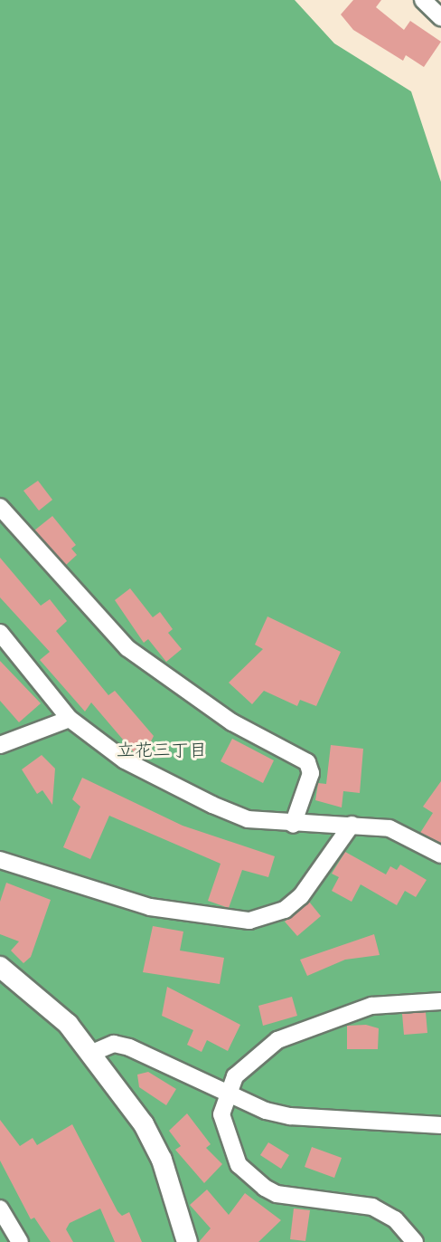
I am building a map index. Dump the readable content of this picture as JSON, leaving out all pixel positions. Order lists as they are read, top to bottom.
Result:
{
  "districts": ["立花三丁目"]
}
